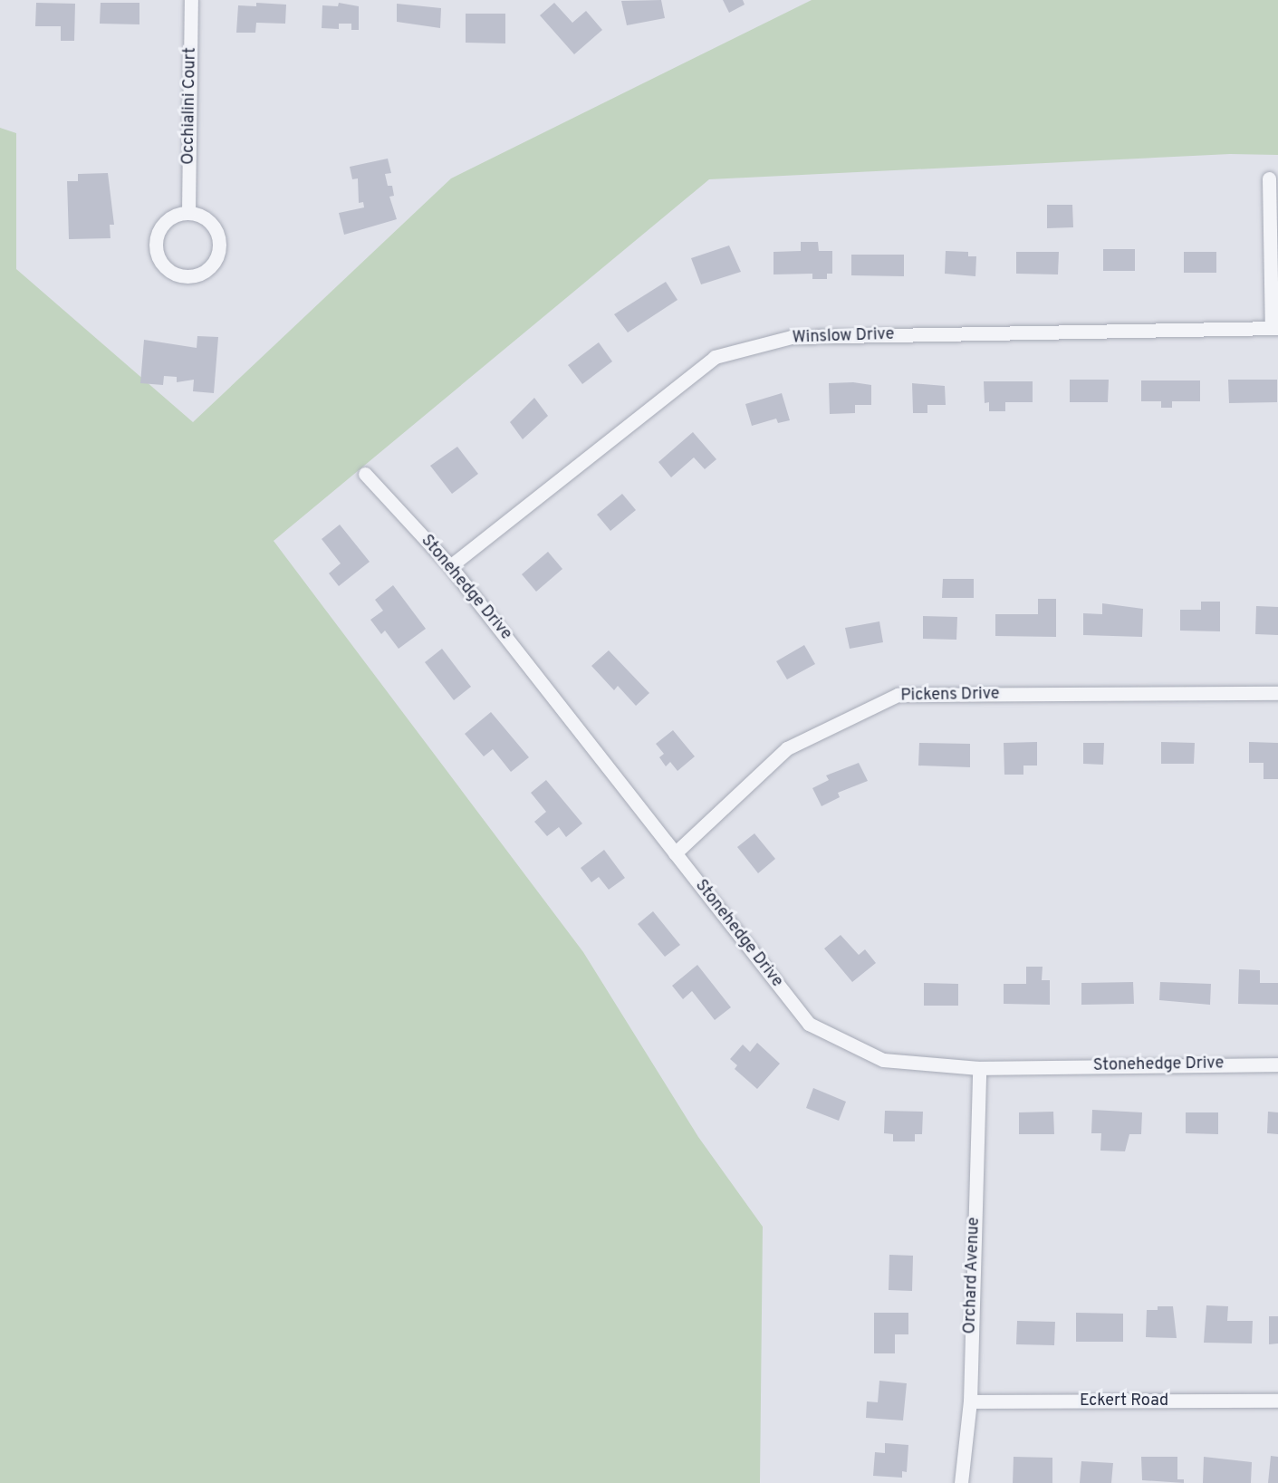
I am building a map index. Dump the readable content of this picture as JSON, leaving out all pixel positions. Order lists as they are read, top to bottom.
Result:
{
  "streets": {
    "street": [
      "Occhialini Court",
      "Winslow Drive",
      "Stonehedge Drive",
      "Pickens Drive",
      "Orchard Avenue",
      "Eckert Road"
    ]
  },
  "crossings": [
    ["Winslow Drive", "Stonehedge Drive"],
    ["Stonehedge Drive", "Pickens Drive"],
    ["Stonehedge Drive", "Orchard Avenue"],
    ["Orchard Avenue", "Eckert Road"]
  ]
}
